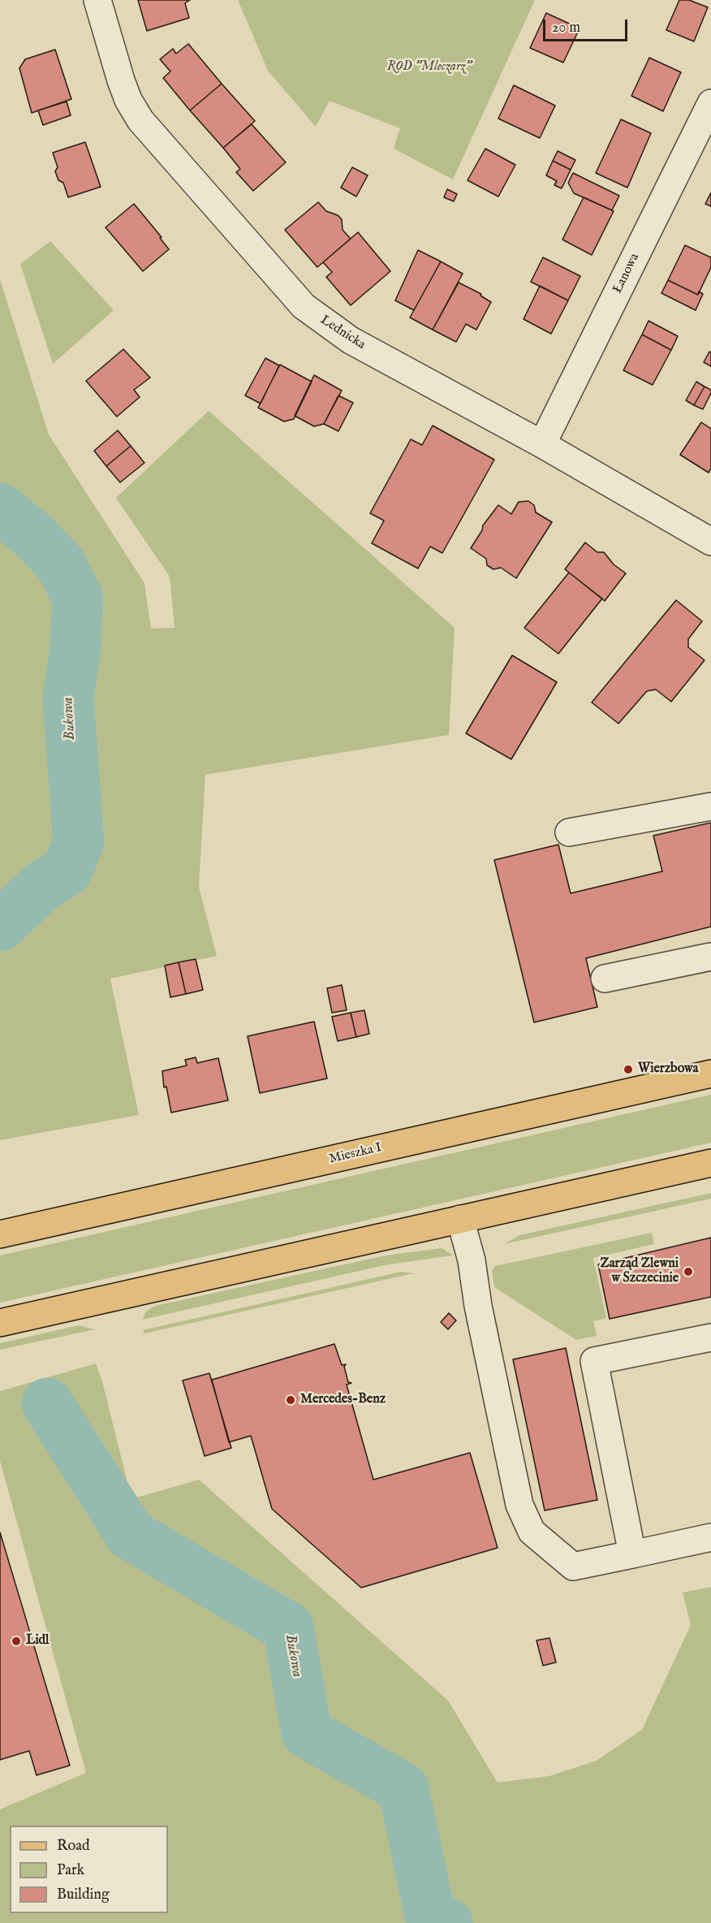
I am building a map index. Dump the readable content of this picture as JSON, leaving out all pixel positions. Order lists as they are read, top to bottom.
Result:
{
  "streets": {
    "main road": ["Mieszka I"],
    "street": ["Łanowa", "Lednicka"]
  },
  "crossings": [
    ["Łanowa", "Lednicka"]
  ],
  "water": ["Bukowa"],
  "parks": ["ROD \"Mleczarz\""],
  "places": [
    "Wierzbowa",
    "Zarząd Zlewni w Szczecinie",
    "Mercedes-Benz",
    "Lidl"
  ],
  "legend": ["Road", "Park", "Building"],
  "scale_bar": "20 m"
}
